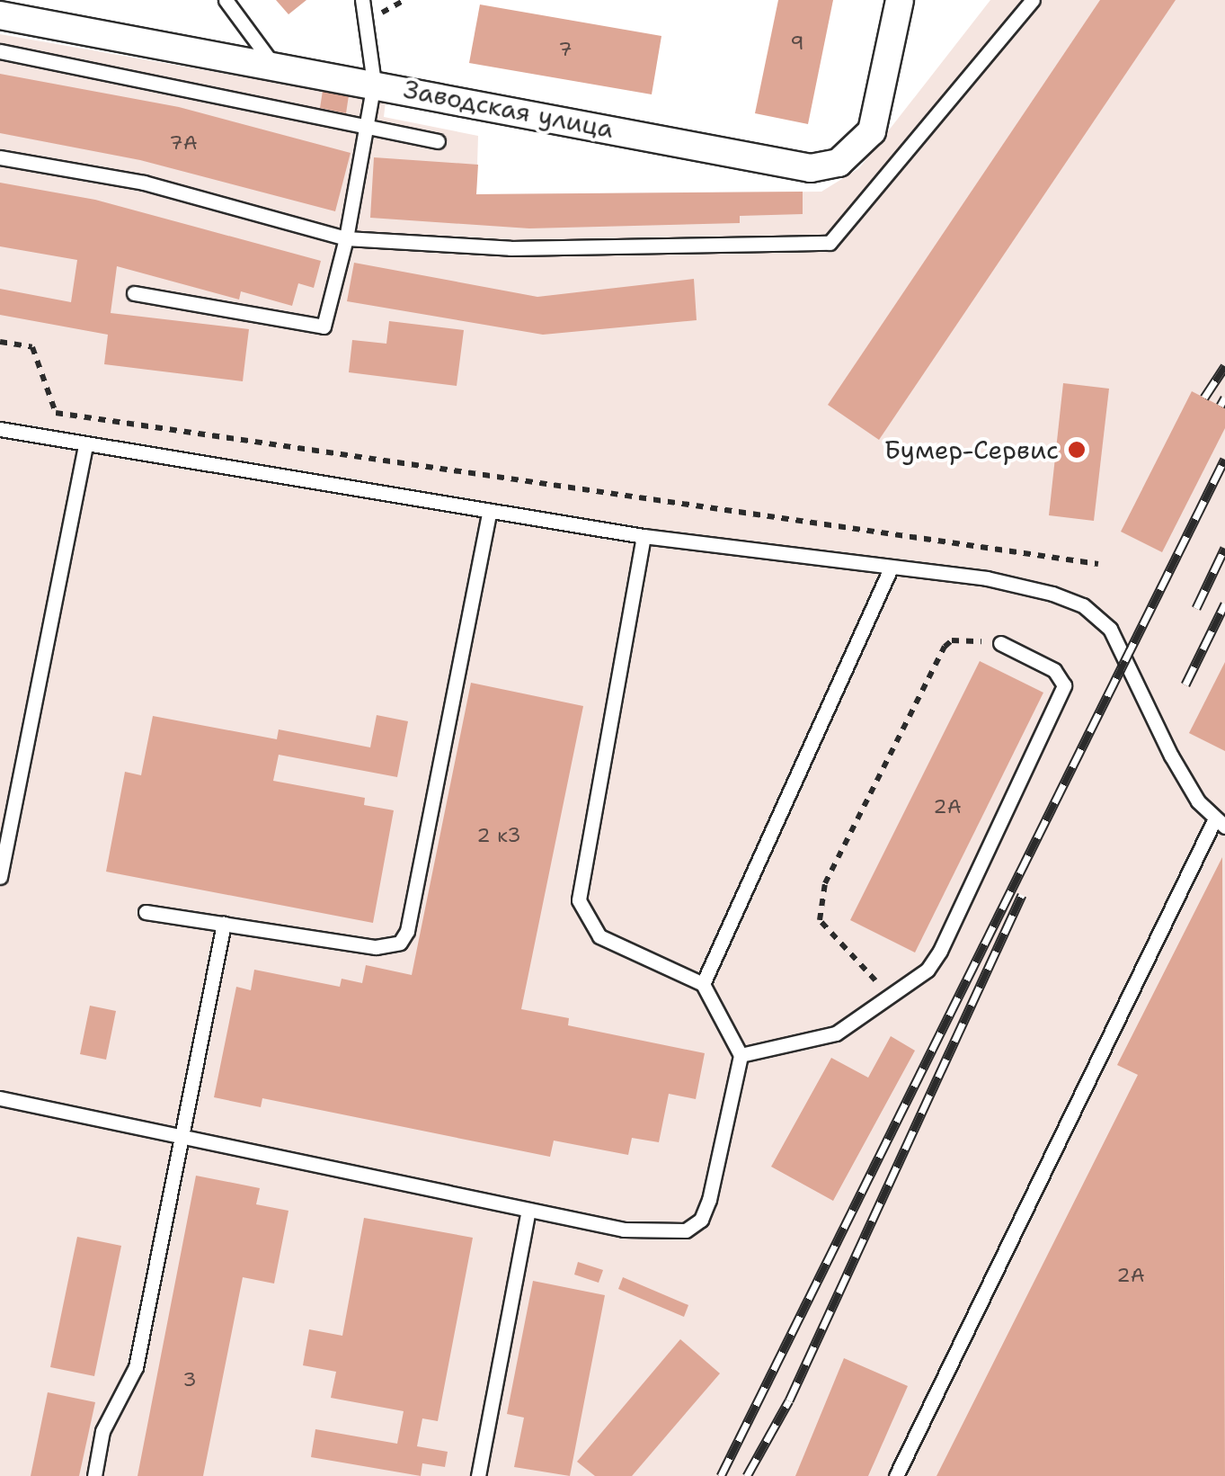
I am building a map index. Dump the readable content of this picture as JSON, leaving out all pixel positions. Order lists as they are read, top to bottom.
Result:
{
  "streets": {
    "street": ["Заводская улица"]
  },
  "places": ["Бумер-Сервис"],
  "house_numbers": [
    "9",
    "7",
    "7А",
    "2А",
    "2 к3",
    "2А",
    "3"
  ]
}
